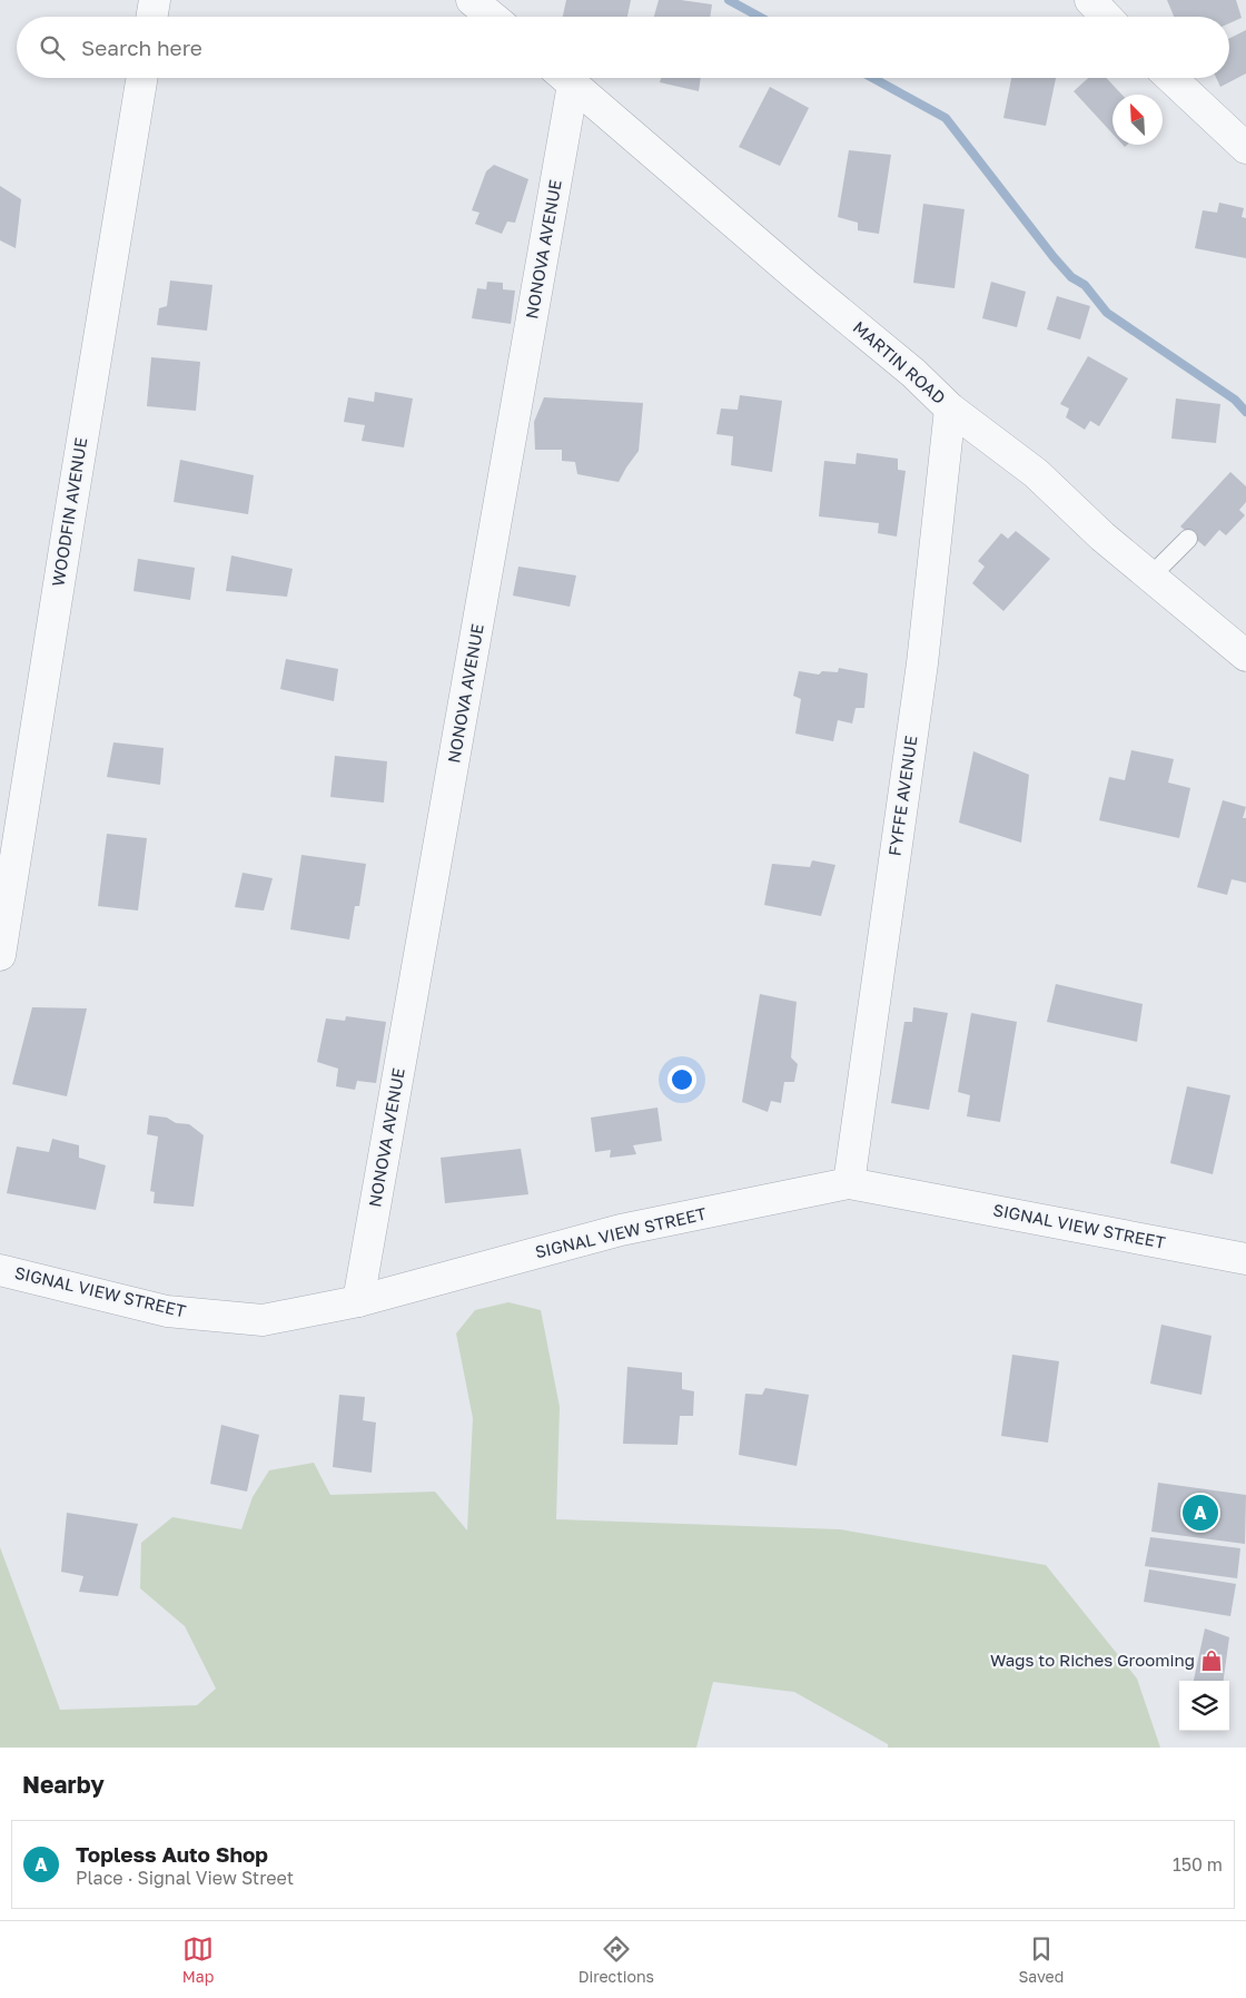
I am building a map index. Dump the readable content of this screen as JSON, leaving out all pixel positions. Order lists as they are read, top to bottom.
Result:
{
  "streets": {
    "street": [
      "NONOVA AVENUE",
      "MARTIN ROAD",
      "WOODFIN AVENUE",
      "FYFFE AVENUE",
      "SIGNAL VIEW STREET"
    ]
  },
  "crossings": [
    ["NONOVA AVENUE", "SIGNAL VIEW STREET"],
    ["MARTIN ROAD", "FYFFE AVENUE"],
    ["FYFFE AVENUE", "SIGNAL VIEW STREET"]
  ],
  "places": {
    "shop": ["Wags to Riches Grooming"]
  },
  "north": "top left",
  "page": {
    "search": "Search here",
    "pins": "A",
    "heading": "Nearby",
    "list": [
      {
        "mark": "A",
        "name": "Topless Auto Shop",
        "note": "Place · Signal View Street",
        "value": "150 m"
      }
    ],
    "nav": ["Map", "Directions", "Saved"]
  }
}
